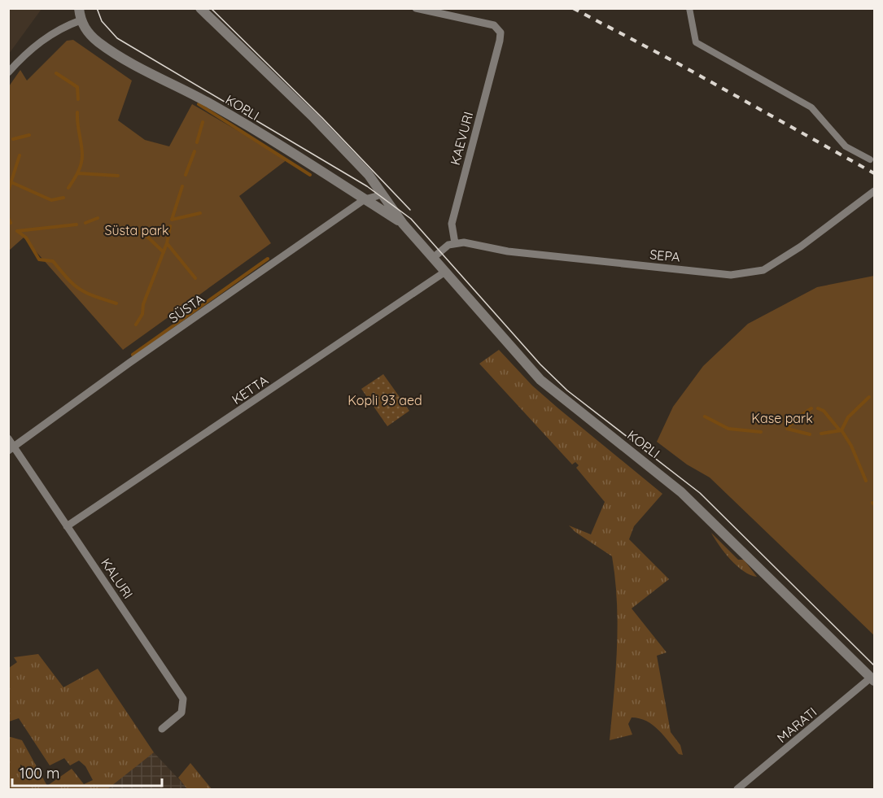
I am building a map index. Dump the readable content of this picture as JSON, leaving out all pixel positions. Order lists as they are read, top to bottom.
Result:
{
  "streets": {
    "street": [
      "KOPLI",
      "KAEVURI",
      "SEPA",
      "SÜSTA",
      "KETTA",
      "KALURI",
      "MARATI"
    ]
  },
  "crossings": [
    ["KOPLI", "SÜSTA"],
    ["KOPLI", "KETTA"],
    ["KOPLI", "MARATI"],
    ["KAEVURI", "SEPA"],
    ["SÜSTA", "KALURI"],
    ["KETTA", "KALURI"]
  ],
  "parks": ["Süsta park", "Kopli 93 aed", "Kase park"],
  "scale_bar": "100 m"
}
